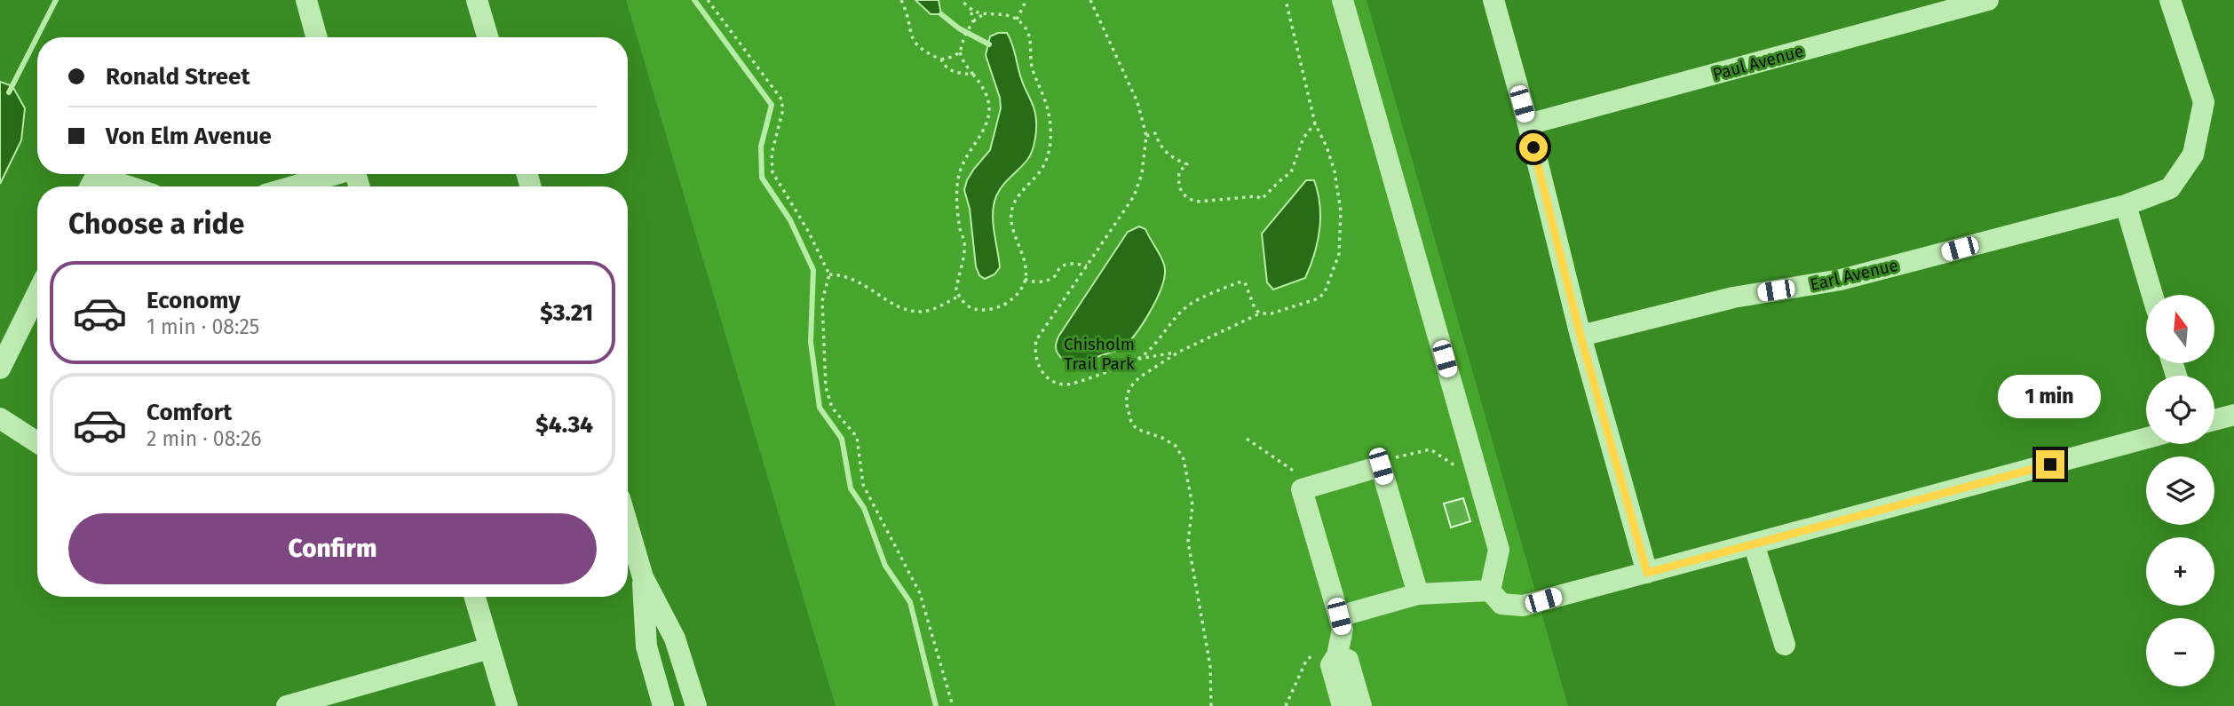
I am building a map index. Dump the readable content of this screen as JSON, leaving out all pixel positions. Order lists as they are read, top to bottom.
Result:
{
  "streets": {
    "street": ["Paul Avenue", "Earl Avenue"]
  },
  "parks": ["Chisholm Trail Park"],
  "north": "top",
  "page": {
    "banner": ["Ronald Street", "Von Elm Avenue"],
    "heading": "Choose a ride",
    "list": [
      {
        "name": "Economy",
        "note": "1 min · 08:25",
        "value": "$3.21"
      },
      {
        "name": "Comfort",
        "note": "2 min · 08:26",
        "value": "$4.34"
      }
    ],
    "map_buttons": ["+", "−"],
    "bubble": "1 min",
    "buttons": "Confirm"
  }
}
